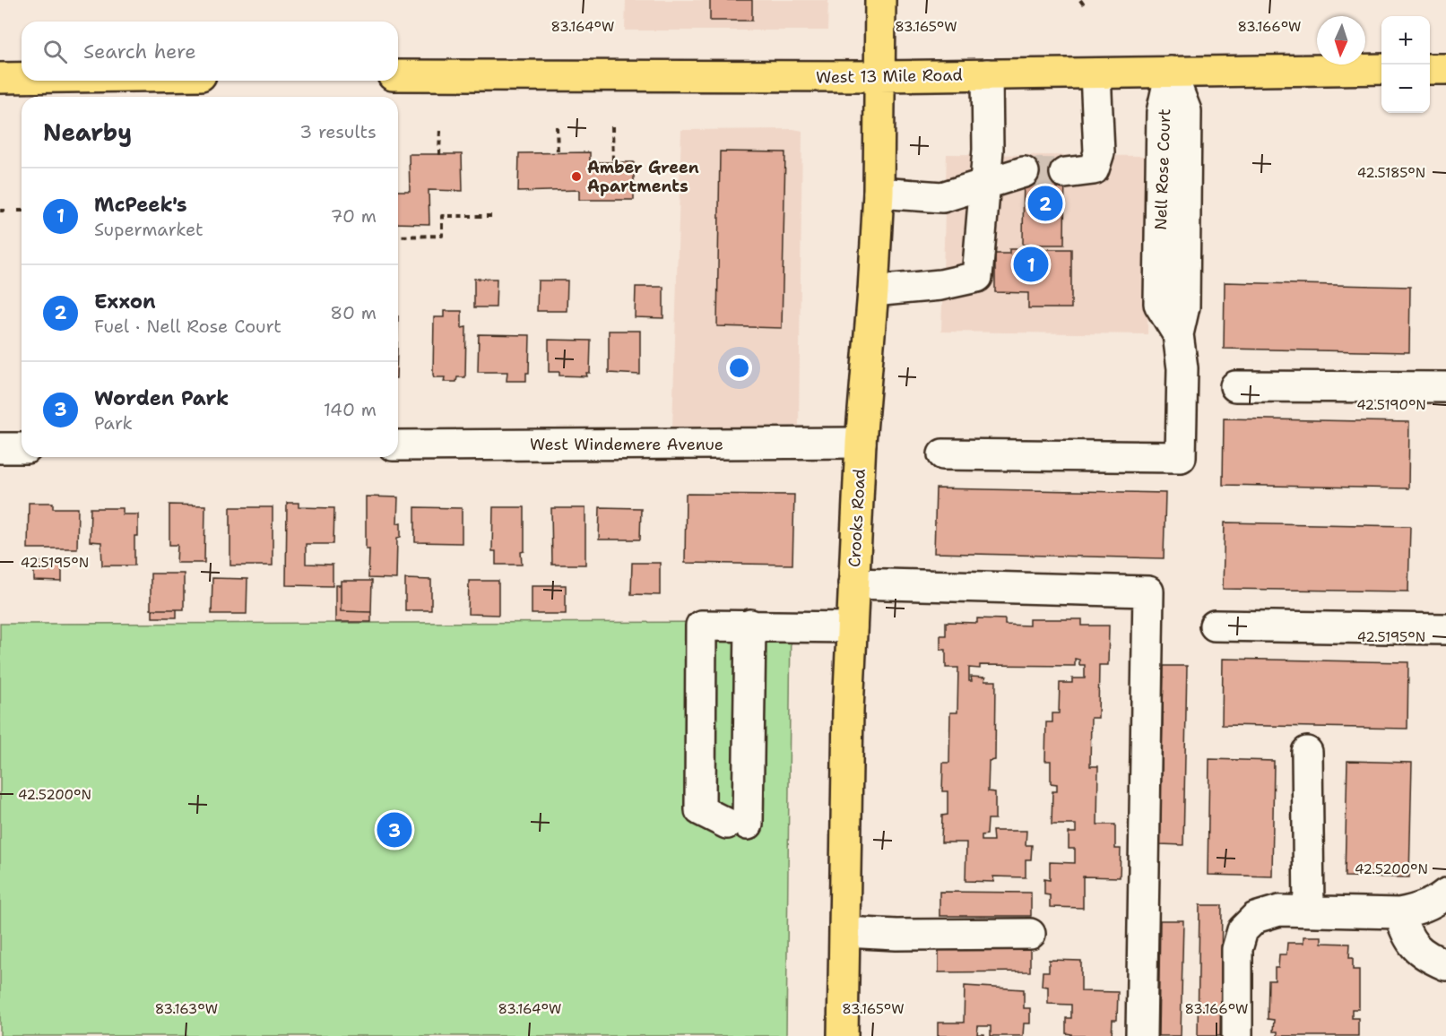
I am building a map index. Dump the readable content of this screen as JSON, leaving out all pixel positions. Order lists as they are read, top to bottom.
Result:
{
  "streets": {
    "main road": ["West 13 Mile Road", "Crooks Road"],
    "street": ["Nell Rose Court", "West Windemere Avenue"]
  },
  "crossings": [
    ["West 13 Mile Road", "Nell Rose Court"],
    ["West 13 Mile Road", "Crooks Road"],
    ["West Windemere Avenue", "Crooks Road"]
  ],
  "places": ["Amber Green Apartments"],
  "north": "bottom",
  "page": {
    "map_buttons": ["+", "−"],
    "search": "Search here",
    "heading": ["Nearby", "3 results"],
    "list": [
      {
        "mark": "1",
        "name": "McPeek's",
        "note": "Supermarket",
        "value": "70 m"
      },
      {
        "mark": "2",
        "name": "Exxon",
        "note": "Fuel · Nell Rose Court",
        "value": "80 m"
      },
      {
        "mark": "3",
        "name": "Worden Park",
        "note": "Park",
        "value": "140 m"
      }
    ],
    "pins": ["2", "1", "3"]
  },
  "coordinates": [
    "83.164°W",
    "83.165°W",
    "83.166°W",
    "42.5185°N",
    "42.5190°N",
    "42.5195°N",
    "42.5200°N",
    "83.163°W"
  ]
}
